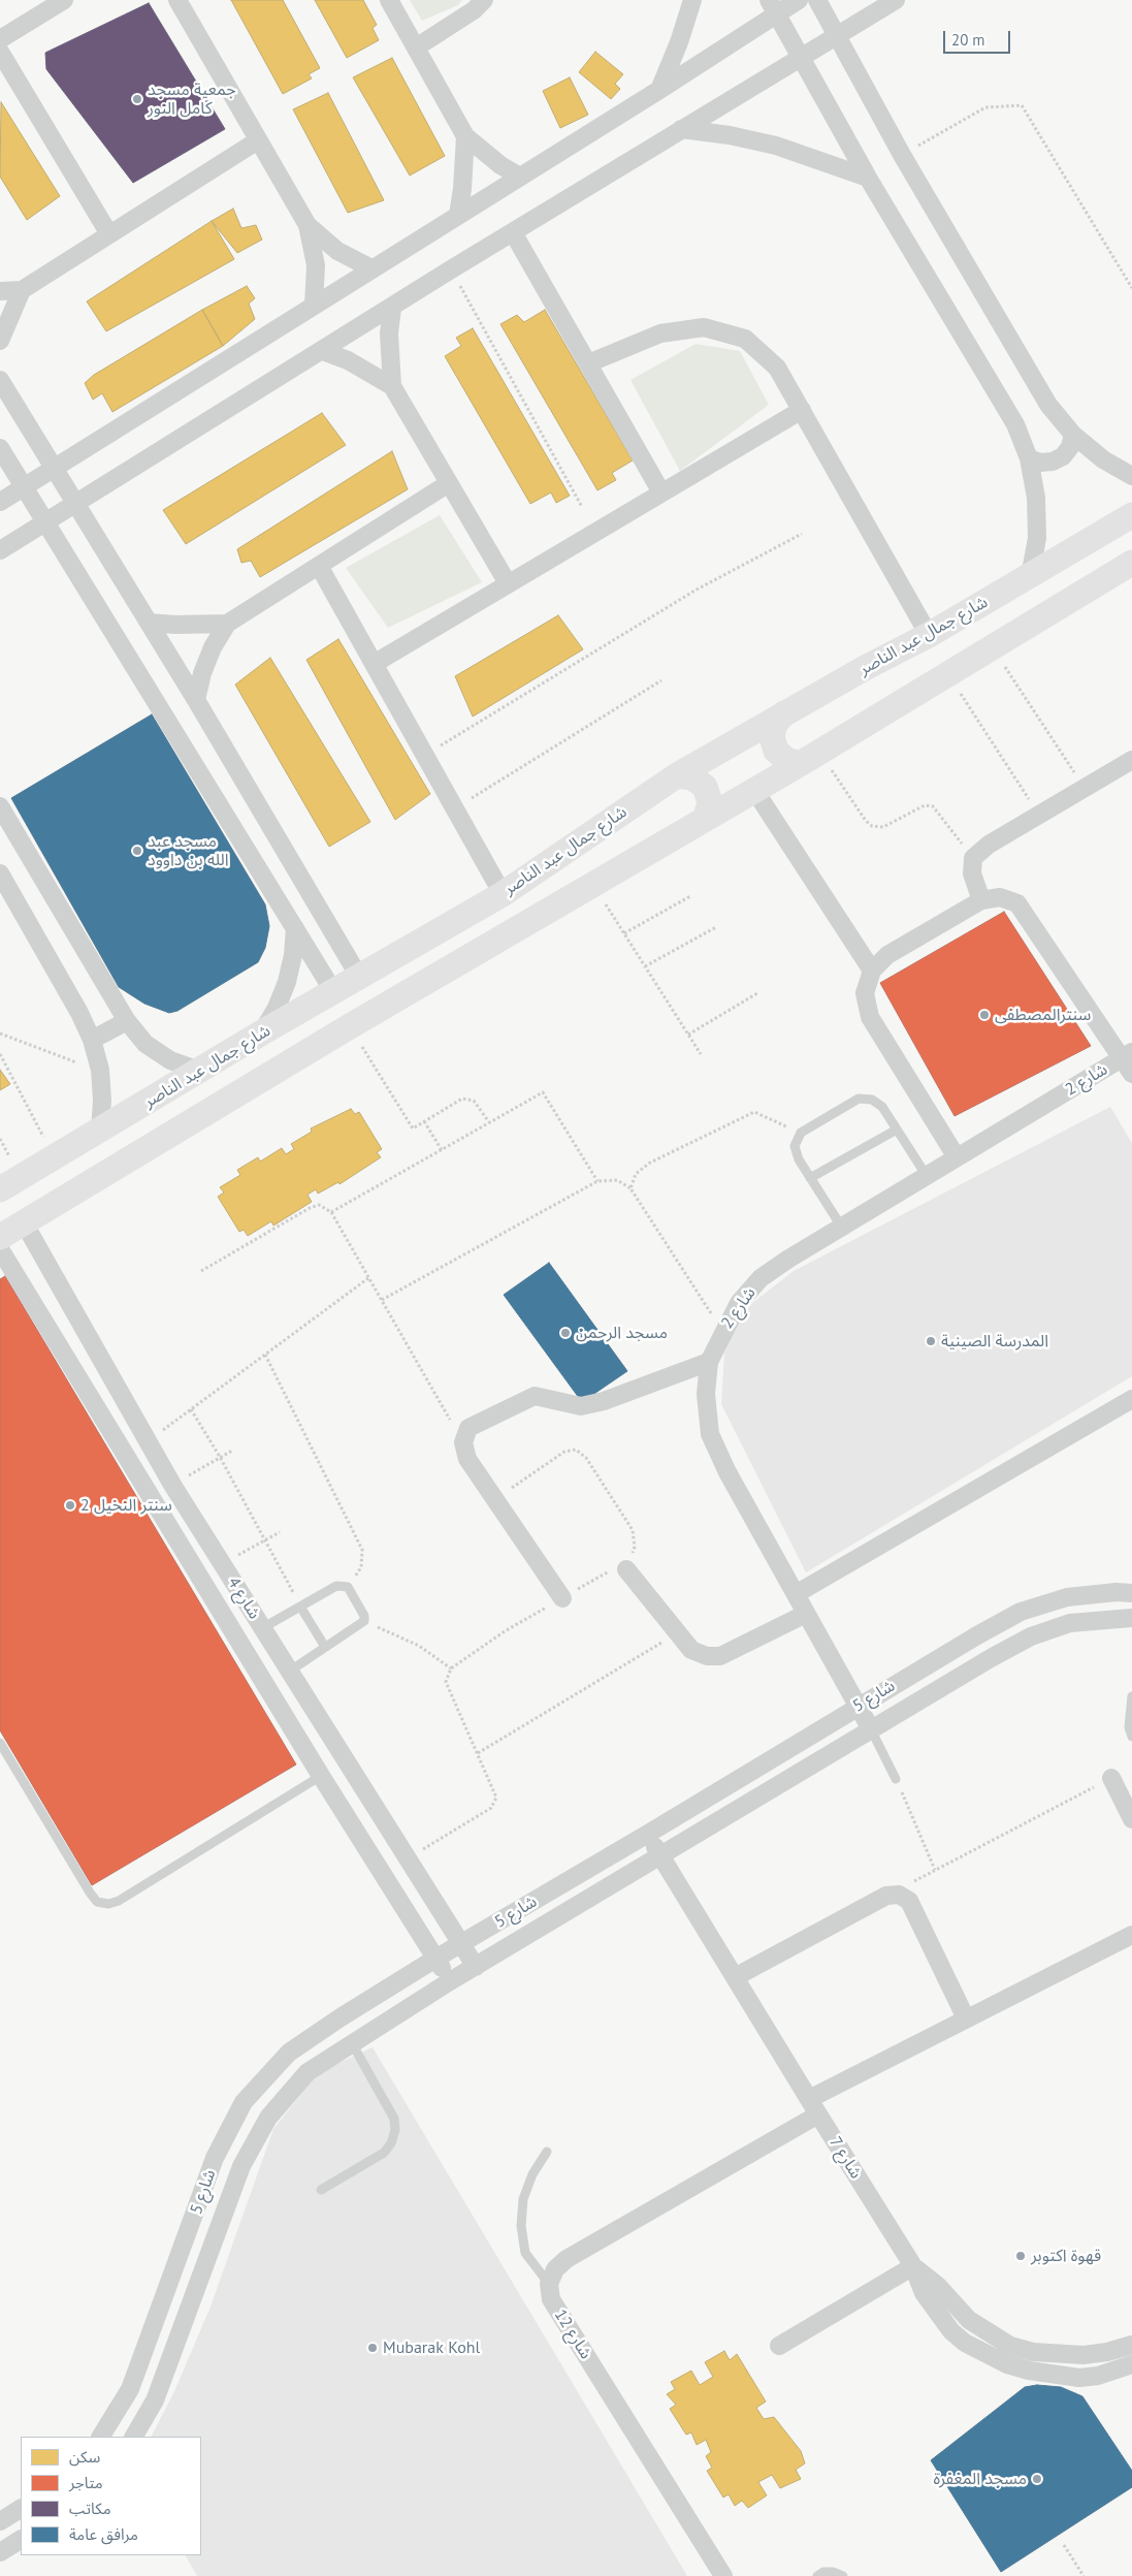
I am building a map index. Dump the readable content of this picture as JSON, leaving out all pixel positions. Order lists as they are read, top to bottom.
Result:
{
  "streets": {
    "main road": ["شارع جمال عبد الناصر"],
    "street": [
      "شارع 2",
      "شارع 4",
      "شارع 5",
      "شارع 7",
      "شارع 12"
    ]
  },
  "crossings": [
    ["شارع 2", "شارع 5"],
    ["شارع 4", "شارع 5"],
    ["شارع 5", "شارع 7"]
  ],
  "places": [
    "جمعية مسجد كامل النور",
    "مسجد عبد الله بن داوود",
    "سنترالمصطفى",
    "مسجد الرحمن",
    "المدرسة الصينية",
    "سنتر النخيل 2",
    "قهوة اكتوبر",
    "Mubarak Kohl",
    "مسجد المغفرة"
  ],
  "legend": [
    "سكن",
    "متاجر",
    "مكاتب",
    "مرافق عامة"
  ],
  "scale_bar": "20 m"
}
